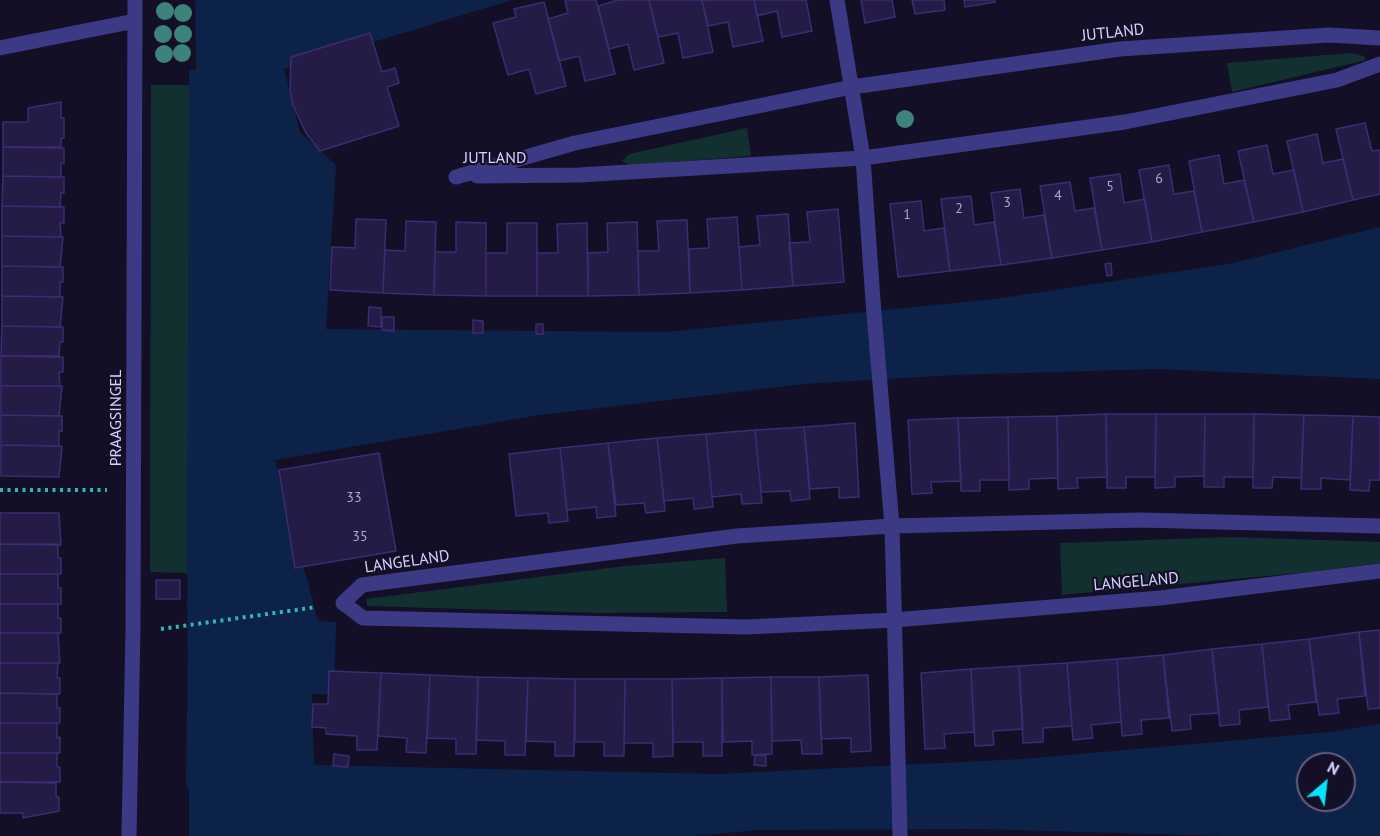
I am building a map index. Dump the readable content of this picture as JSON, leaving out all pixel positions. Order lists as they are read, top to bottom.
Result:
{
  "streets": {
    "street": ["JUTLAND", "PRAAGSINGEL", "LANGELAND"]
  },
  "house_numbers": [
    "6",
    "5",
    "4",
    "3",
    "2",
    "1",
    "33",
    "35"
  ],
  "north": "top right"
}
